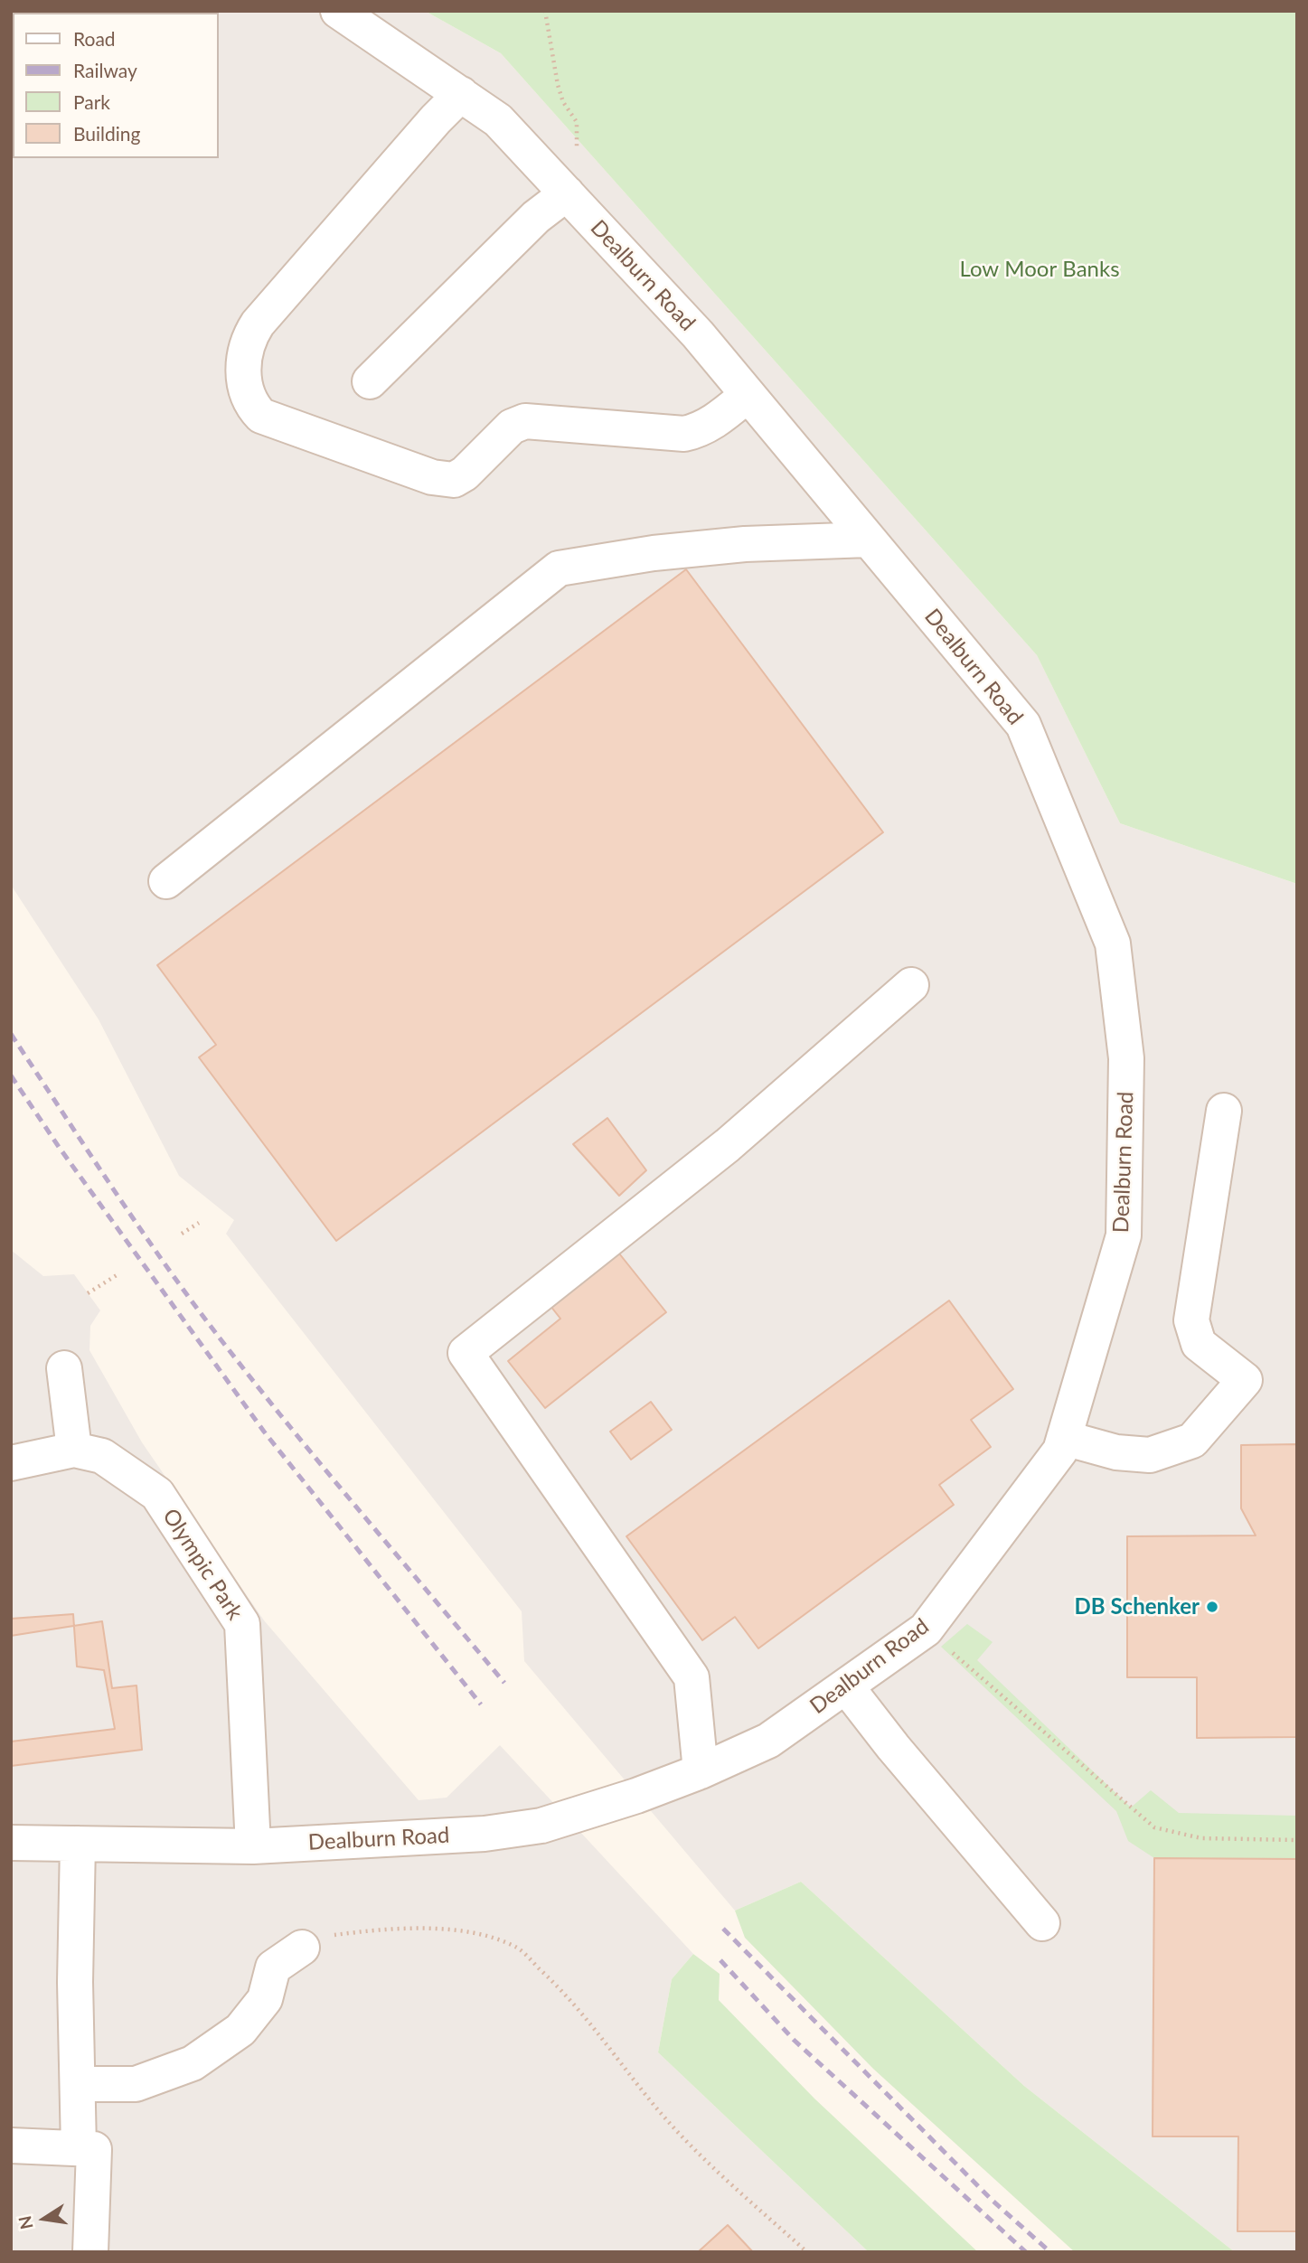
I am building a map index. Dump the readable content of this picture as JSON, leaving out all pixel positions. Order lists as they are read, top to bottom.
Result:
{
  "streets": {
    "street": ["Dealburn Road", "Olympic Park"]
  },
  "crossings": [
    ["Dealburn Road", "Olympic Park"]
  ],
  "parks": ["Low Moor Banks"],
  "places": ["DB Schenker"],
  "legend": [
    "Road",
    "Railway",
    "Park",
    "Building"
  ],
  "north": "left"
}
